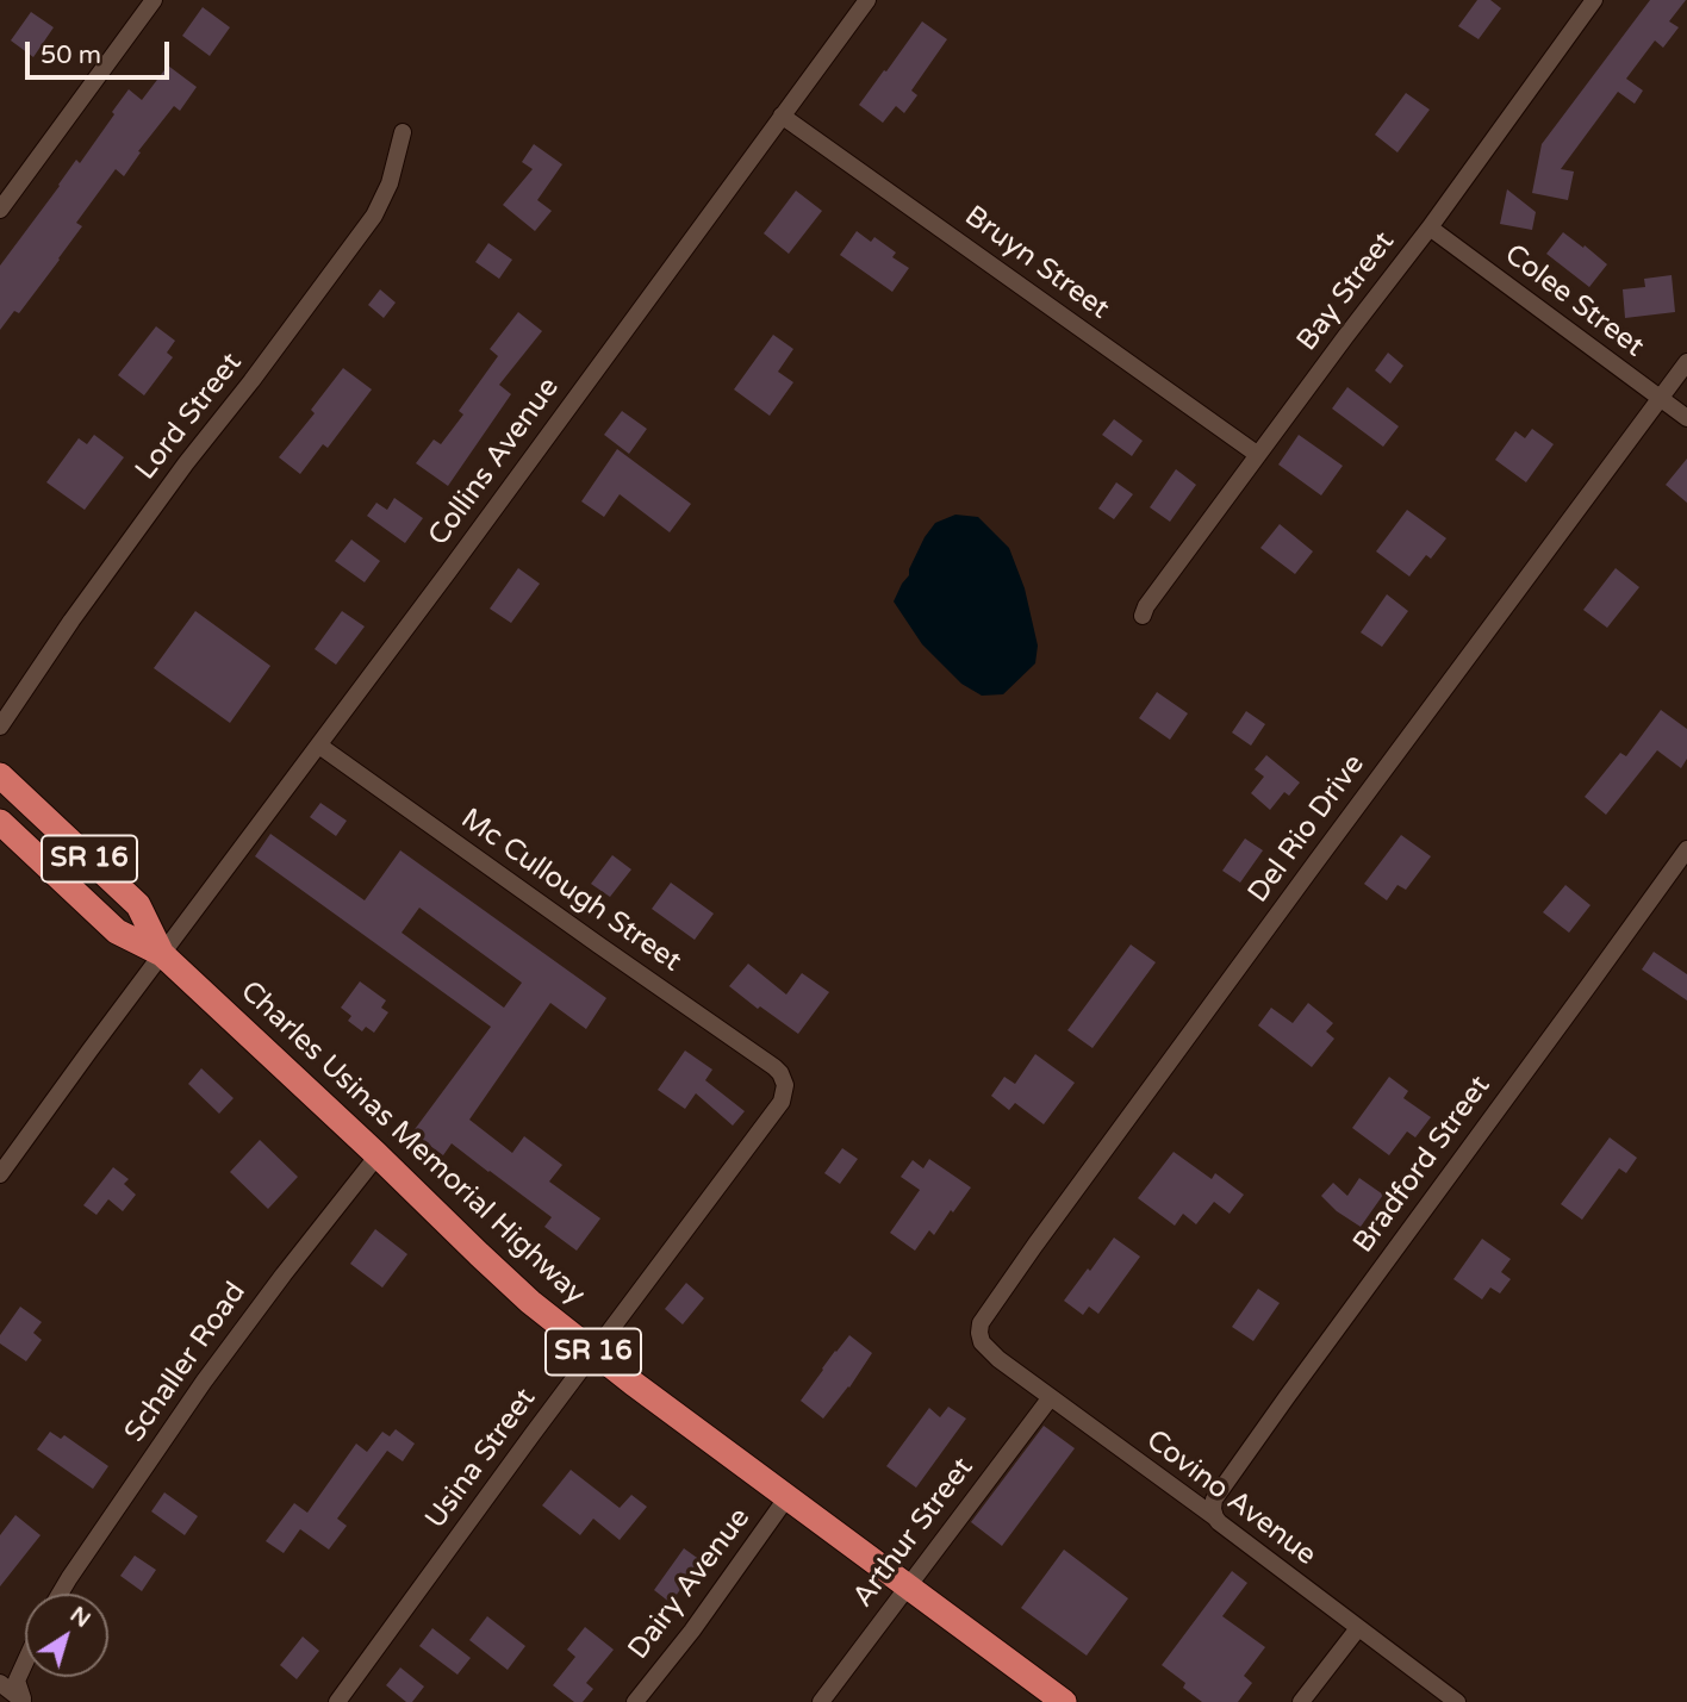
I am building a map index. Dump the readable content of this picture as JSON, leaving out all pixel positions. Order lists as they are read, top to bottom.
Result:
{
  "streets": {
    "highway": ["SR 16", "Charles Usinas Memorial Highway"],
    "street": [
      "Bruyn Street",
      "Bay Street",
      "Colee Street",
      "Lord Street",
      "Collins Avenue",
      "Del Rio Drive",
      "Mc Cullough Street",
      "Bradford Street",
      "Schaller Road",
      "Usina Street",
      "Covino Avenue",
      "Arthur Street",
      "Dairy Avenue"
    ]
  },
  "crossings": [
    ["Bruyn Street", "Bay Street"],
    ["Bruyn Street", "Collins Avenue"],
    ["Bay Street", "Colee Street"],
    ["Colee Street", "Del Rio Drive"],
    ["Collins Avenue", "Mc Cullough Street"],
    ["Collins Avenue", "Charles Usinas Memorial Highway"],
    ["Del Rio Drive", "Covino Avenue"],
    ["Mc Cullough Street", "Usina Street"],
    ["Charles Usinas Memorial Highway", "Schaller Road"],
    ["Charles Usinas Memorial Highway", "Usina Street"],
    ["Charles Usinas Memorial Highway", "Arthur Street"],
    ["Charles Usinas Memorial Highway", "Dairy Avenue"],
    ["Bradford Street", "Covino Avenue"],
    ["Covino Avenue", "Arthur Street"]
  ],
  "scale_bar": "50 m",
  "north": "top right"
}
